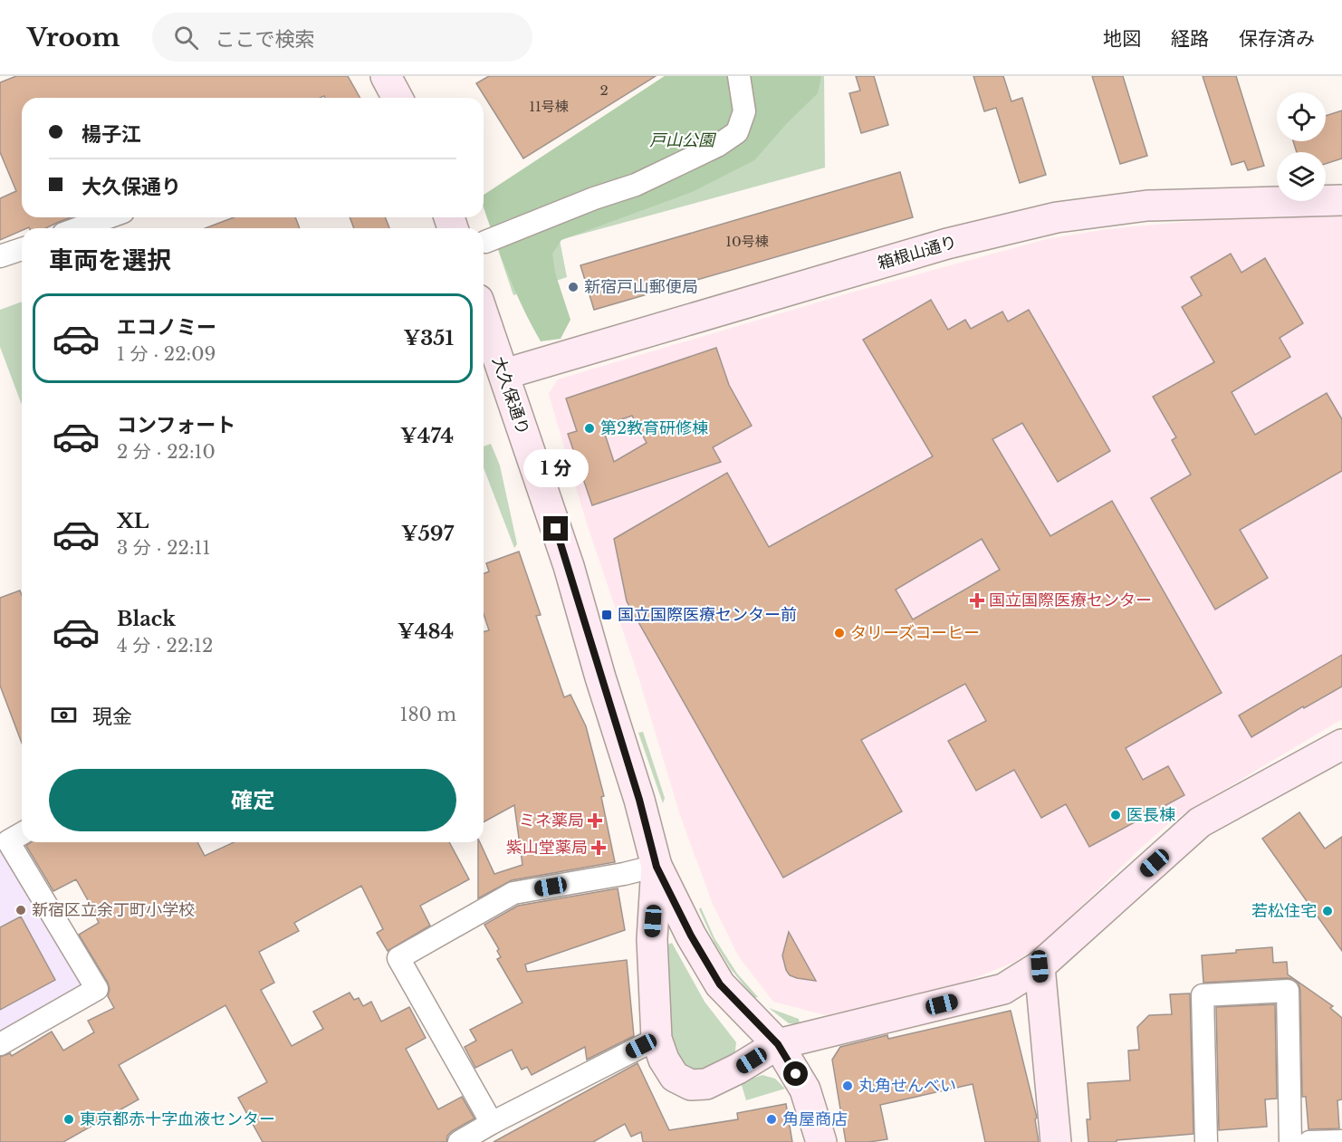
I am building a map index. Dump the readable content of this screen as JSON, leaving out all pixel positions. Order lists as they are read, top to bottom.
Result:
{
  "streets": {
    "street": ["箱根山通り", "大久保通り"]
  },
  "crossings": [
    ["箱根山通り", "大久保通り"]
  ],
  "parks": ["戸山公園"],
  "places": {
    "other": [
      "新宿戸山郵便局",
      "第2教育研修棟",
      "タリーズコーヒー",
      "医長棟",
      "新宿区立余丁町小学校",
      "若松住宅",
      "丸角せんべい",
      "東京都赤十字血液センター",
      "角屋商店"
    ],
    "health": ["国立国際医療センター", "ミネ薬局", "紫山堂薬局"],
    "transit": ["国立国際医療センター前"]
  },
  "house_numbers": ["2", "11号棟", "10号棟"],
  "page": {
    "header": "Vroom",
    "search": "ここで検索",
    "nav": ["地図", "経路", "保存済み"],
    "banner": ["楊子江", "大久保通り"],
    "heading": "車両を選択",
    "list": [
      {
        "name": "エコノミー",
        "note": "1 分 · 22:09",
        "value": "¥351"
      },
      {
        "name": "コンフォート",
        "note": "2 分 · 22:10",
        "value": "¥474"
      },
      {
        "name": "XL",
        "note": "3 分 · 22:11",
        "value": "¥597"
      },
      {
        "name": "Black",
        "note": "4 分 · 22:12",
        "value": "¥484"
      }
    ],
    "bubble": "1 分",
    "pay": ["現金", "180 m"],
    "buttons": "確定"
  }
}
